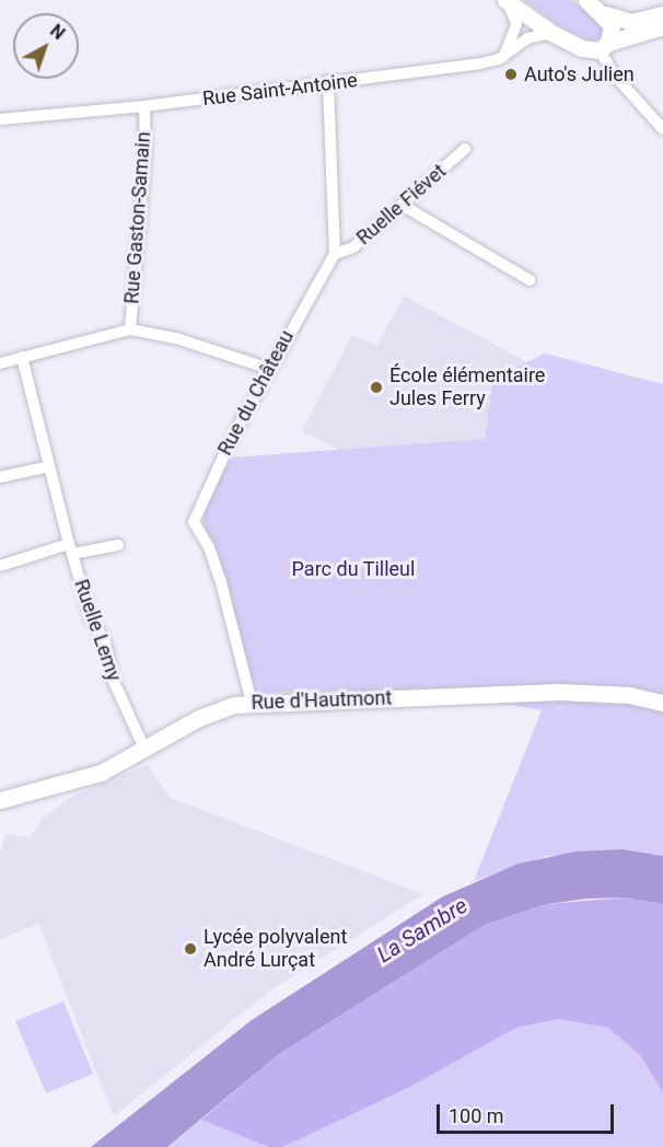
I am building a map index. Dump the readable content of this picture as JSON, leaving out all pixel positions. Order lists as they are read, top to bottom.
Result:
{
  "streets": {
    "street": [
      "Rue Saint-Antoine",
      "Ruelle Fiévet",
      "Rue Gaston-Samain",
      "Rue du Château",
      "Ruelle Lemy",
      "Rue d'Hautmont"
    ]
  },
  "crossings": [
    ["Rue Saint-Antoine", "Rue Gaston-Samain"],
    ["Ruelle Fiévet", "Rue du Château"],
    ["Rue du Château", "Rue d'Hautmont"],
    ["Ruelle Lemy", "Rue d'Hautmont"]
  ],
  "water": ["La Sambre"],
  "parks": ["Parc du Tilleul"],
  "places": ["Auto's Julien", "École élémentaire Jules Ferry", "Lycée polyvalent André Lurçat"],
  "scale_bar": "100 m",
  "north": "top right"
}
